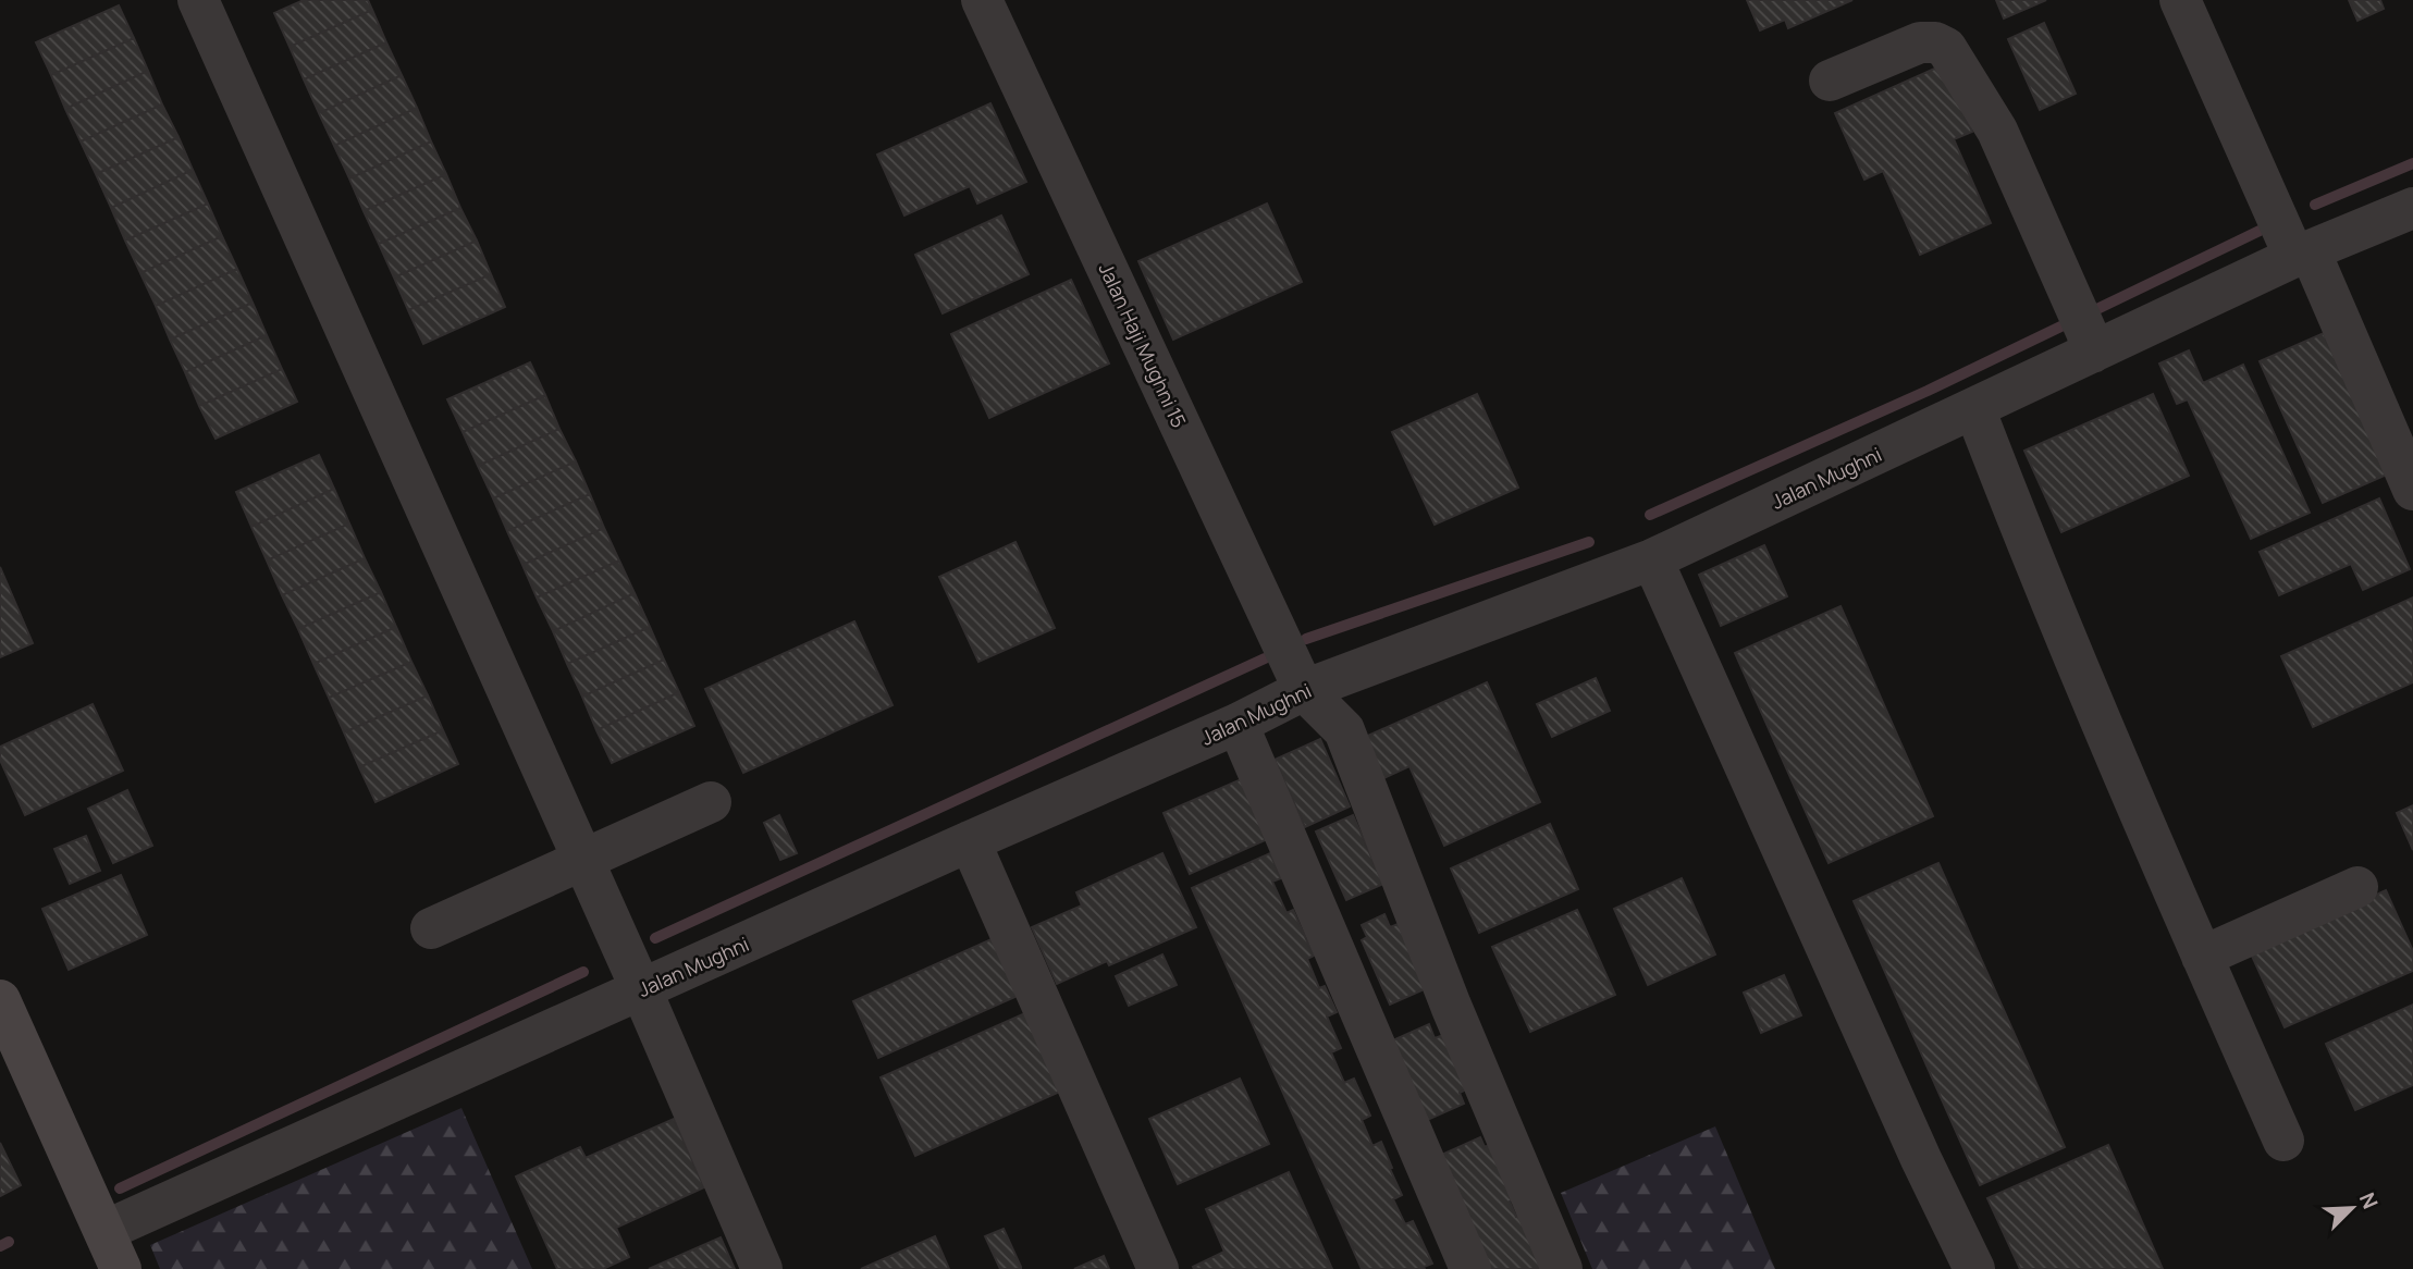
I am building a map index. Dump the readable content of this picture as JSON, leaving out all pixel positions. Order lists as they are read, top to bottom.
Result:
{
  "streets": {
    "street": ["Jalan Haji Mughni 15", "Jalan Mughni"]
  },
  "crossings": [
    ["Jalan Haji Mughni 15", "Jalan Mughni"]
  ],
  "north": "top right"
}
